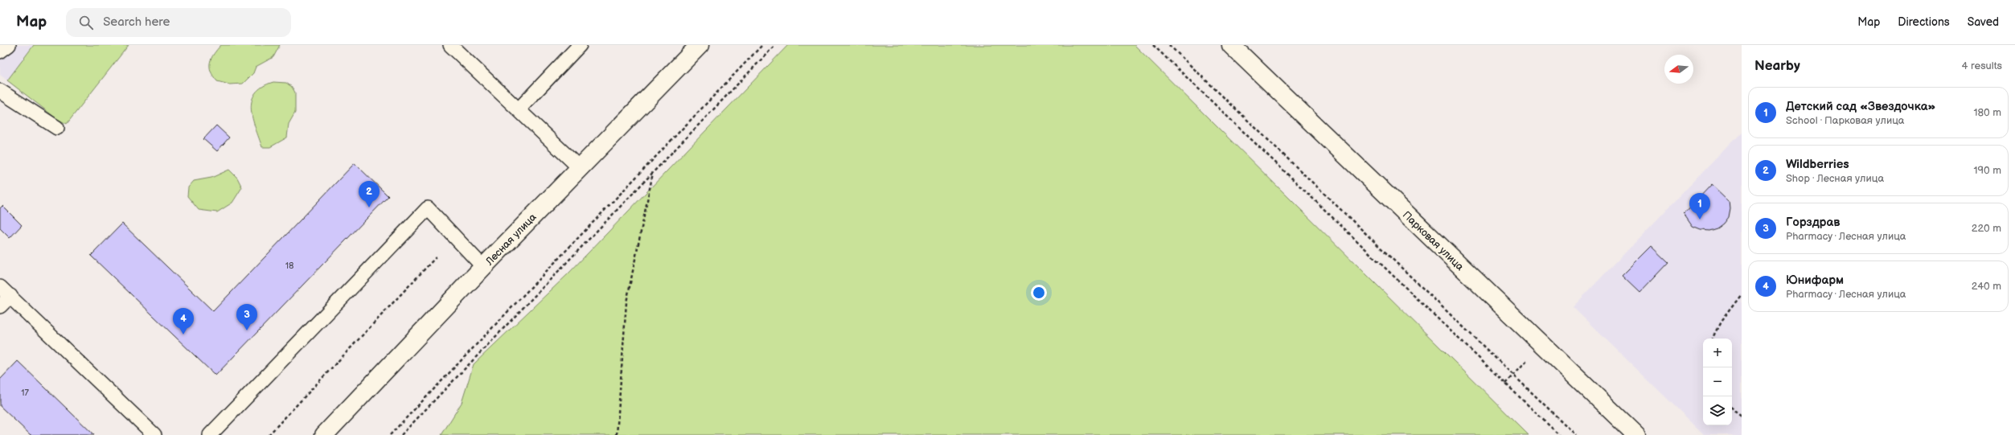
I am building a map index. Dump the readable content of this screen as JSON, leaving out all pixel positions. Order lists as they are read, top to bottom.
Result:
{
  "streets": {
    "street": ["Лесная улица", "Парковая улица"]
  },
  "house_numbers": ["18", "17"],
  "north": "left",
  "page": {
    "header": "Map",
    "search": "Search here",
    "nav": ["Map", "Directions", "Saved"],
    "heading": ["Nearby", "4 results"],
    "list": [
      {
        "mark": "1",
        "name": "Детский сад «Звездочка»",
        "note": "School · Парковая улица",
        "value": "180 m"
      },
      {
        "mark": "2",
        "name": "Wildberries",
        "note": "Shop · Лесная улица",
        "value": "190 m"
      },
      {
        "mark": "3",
        "name": "Горздрав",
        "note": "Pharmacy · Лесная улица",
        "value": "220 m"
      },
      {
        "mark": "4",
        "name": "Юнифарм",
        "note": "Pharmacy · Лесная улица",
        "value": "240 m"
      }
    ],
    "pins": [
      "2",
      "1",
      "3",
      "4"
    ],
    "map_buttons": ["+", "−"]
  }
}
